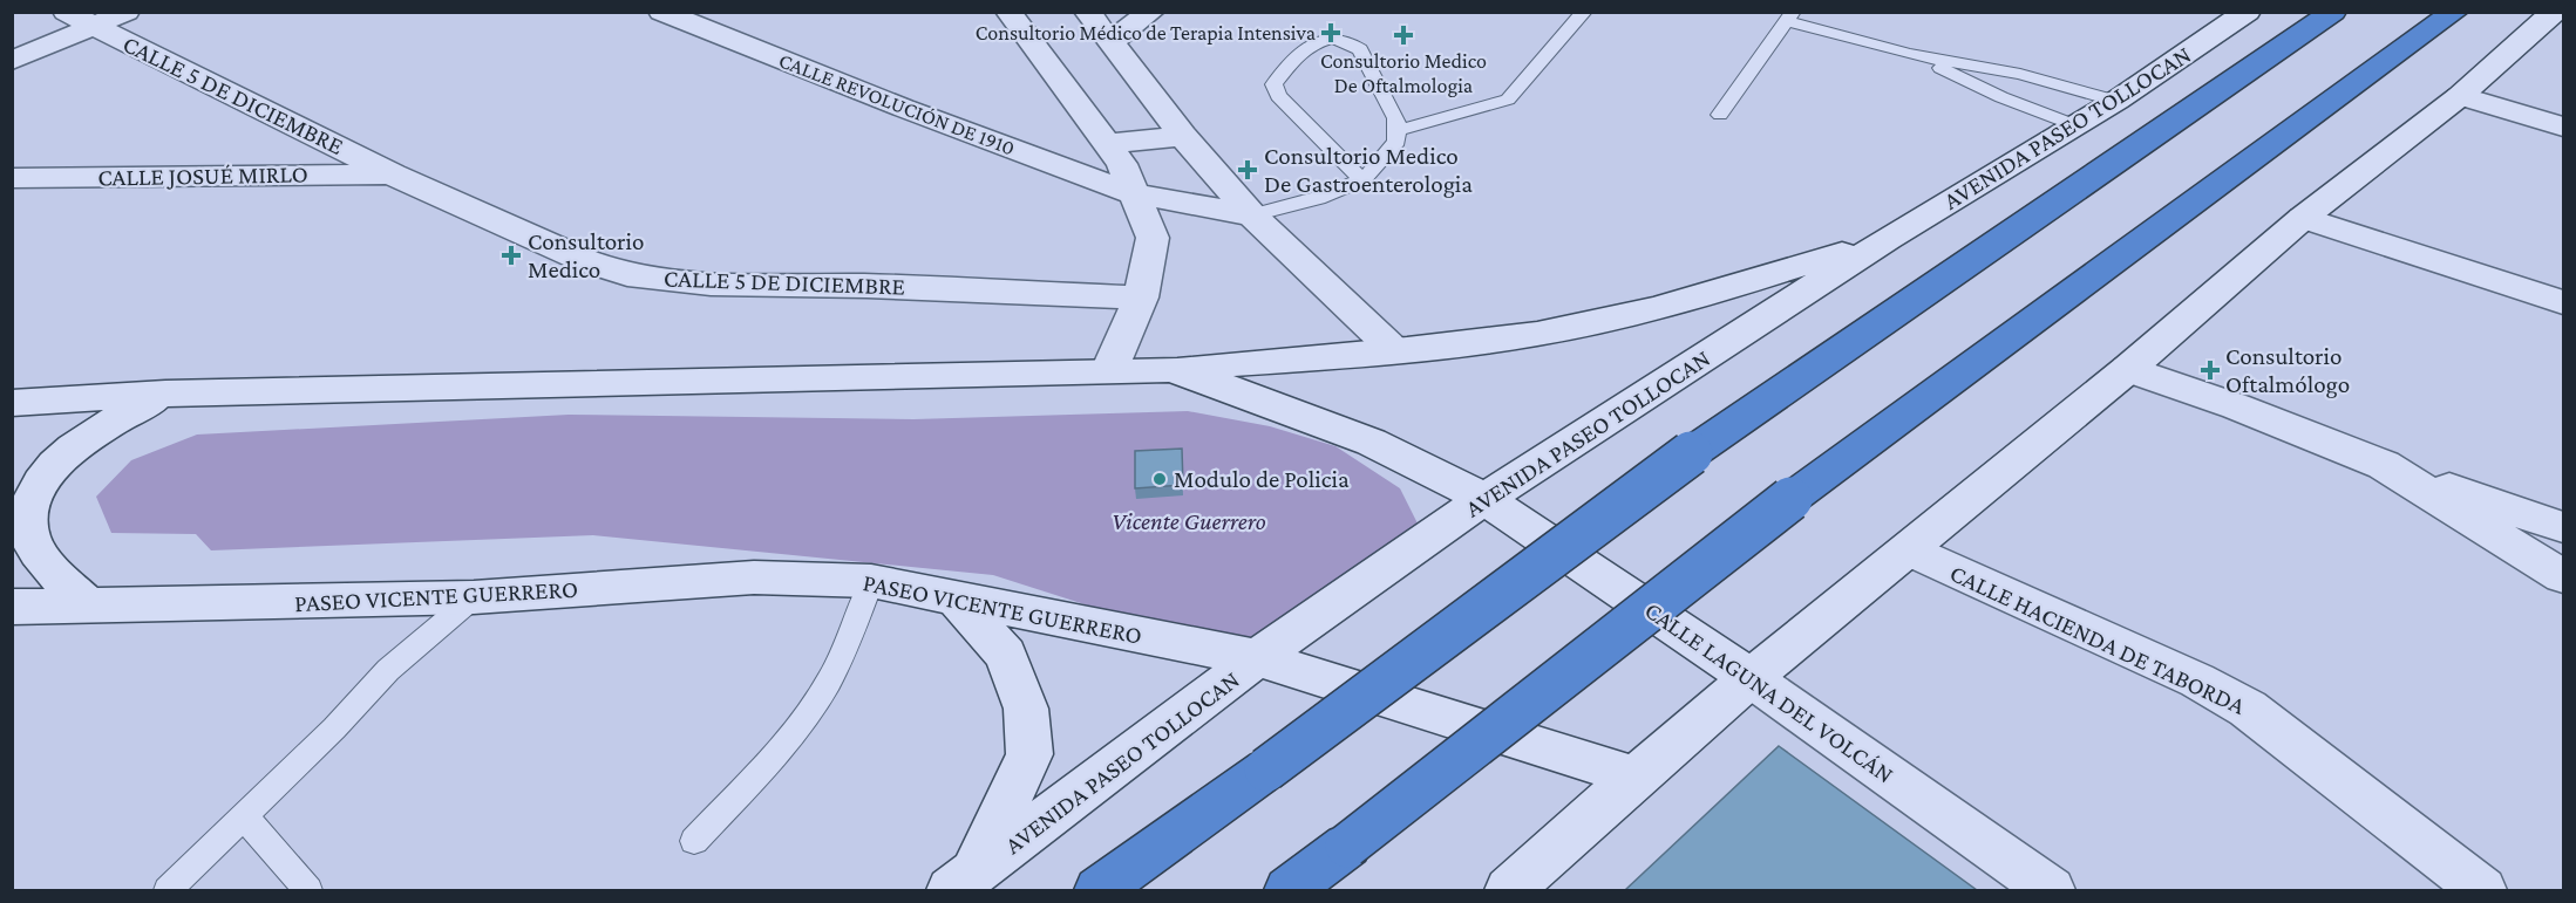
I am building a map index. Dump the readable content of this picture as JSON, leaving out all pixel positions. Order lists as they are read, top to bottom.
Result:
{
  "streets": {
    "highway": ["AVENIDA PASEO TOLLOCAN"],
    "main road": [
      "CALLE 5 DE DICIEMBRE",
      "CALLE REVOLUCIÓN DE 1910",
      "CALLE JOSUÉ MIRLO",
      "PASEO VICENTE GUERRERO",
      "CALLE HACIENDA DE TABORDA",
      "CALLE LAGUNA DEL VOLCÁN"
    ]
  },
  "crossings": [
    ["CALLE 5 DE DICIEMBRE", "CALLE JOSUÉ MIRLO"],
    ["AVENIDA PASEO TOLLOCAN", "PASEO VICENTE GUERRERO"],
    ["AVENIDA PASEO TOLLOCAN", "CALLE LAGUNA DEL VOLCÁN"]
  ],
  "parks": ["Vicente Guerrero"],
  "places": {
    "health": [
      "Consultorio Médico de Terapia Intensiva",
      "Consultorio Medico De Oftalmologia",
      "Consultorio Medico De Gastroenterologia",
      "Consultorio Medico",
      "Consultorio Oftalmólogo"
    ],
    "other": ["Modulo de Policia"]
  }
}
